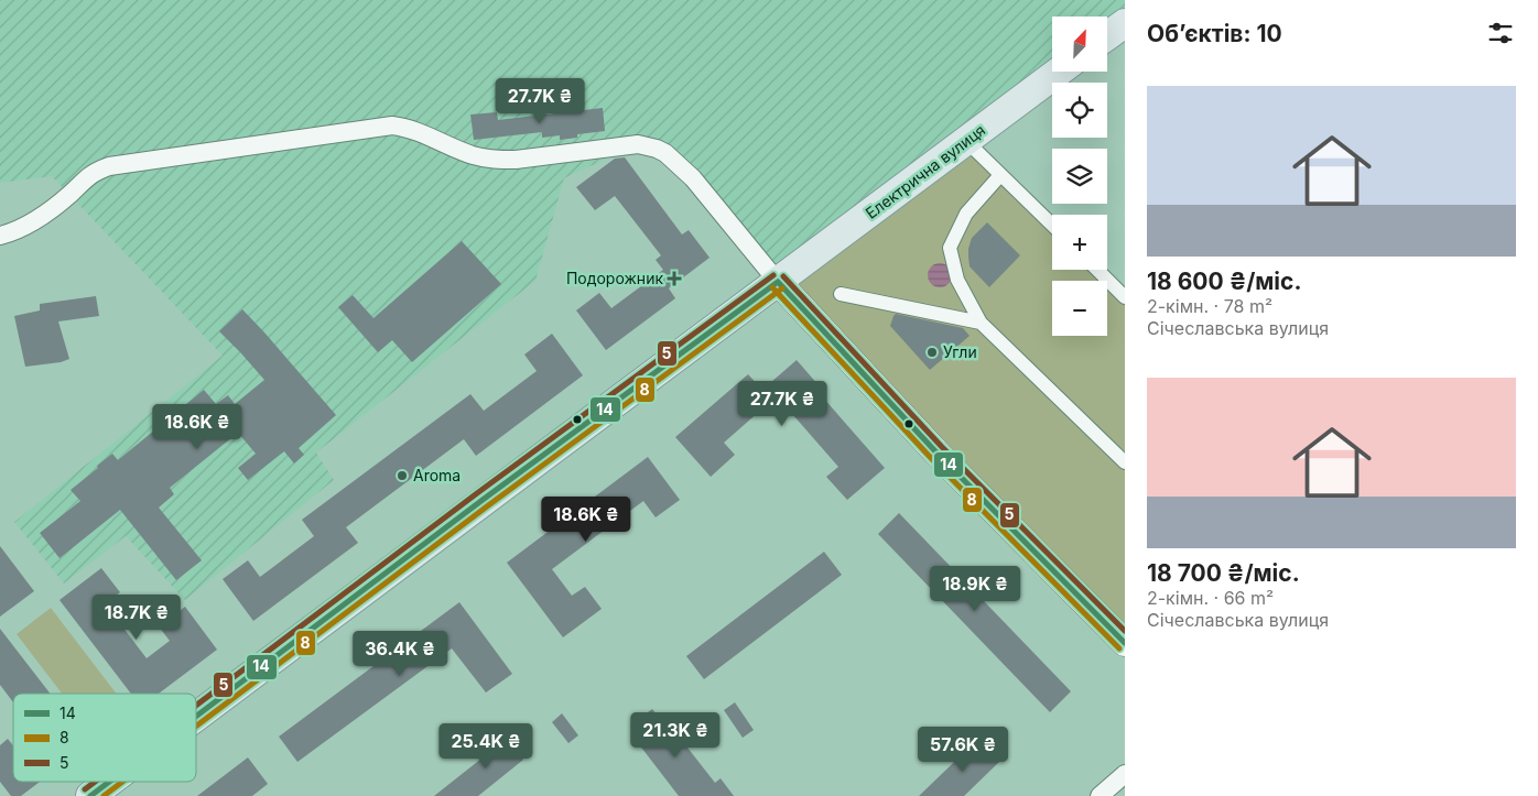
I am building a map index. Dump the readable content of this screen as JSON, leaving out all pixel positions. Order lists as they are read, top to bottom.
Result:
{
  "streets": {
    "main road": ["Електрична вулиця"]
  },
  "places": {
    "health": ["Подорожник"],
    "other": ["Угли", "Aroma"]
  },
  "lines": ["transit line 5", "transit line 14", "transit line 8"],
  "legend": ["14", "8", "5"],
  "north": "top right",
  "page": {
    "heading": "Об’єктів: 10",
    "map_buttons": ["+", "−"],
    "list": [
      {
        "name": "18 600 ₴/міс.",
        "note": "2-кімн. · 78 m² · Січеславська вулиця"
      },
      {
        "name": "18 700 ₴/міс.",
        "note": "2-кімн. · 66 m² · Січеславська вулиця"
      }
    ],
    "price": [
      "27.7K ₴",
      "27.7K ₴",
      "18.6K ₴",
      "18.6K ₴",
      "18.9K ₴",
      "18.7K ₴",
      "36.4K ₴",
      "21.3K ₴",
      "25.4K ₴",
      "57.6K ₴"
    ]
  }
}
